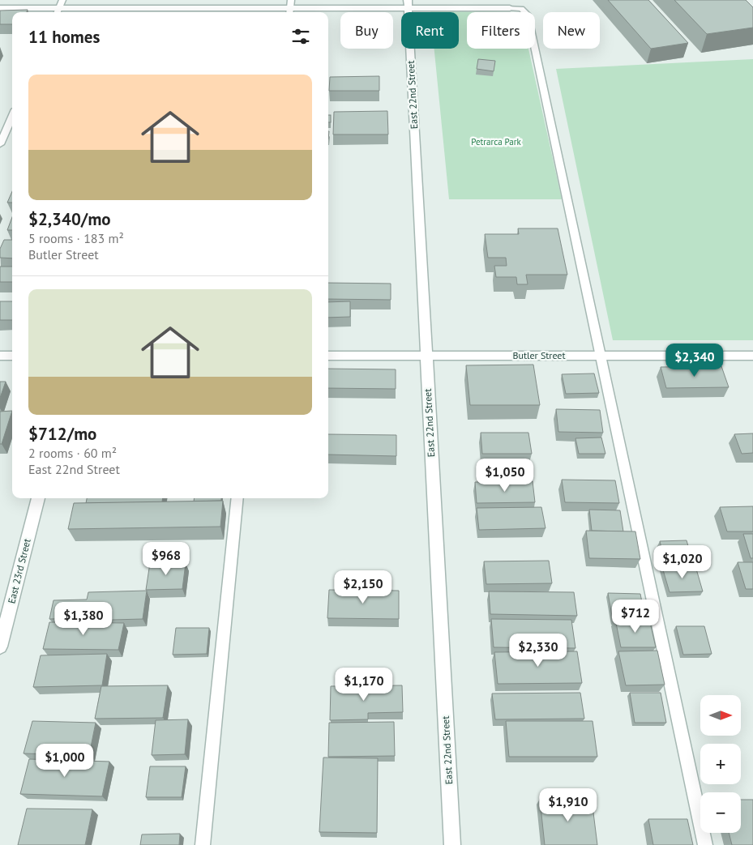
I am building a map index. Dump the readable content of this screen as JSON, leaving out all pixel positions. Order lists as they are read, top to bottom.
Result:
{
  "streets": {
    "street": ["East 22nd Street", "Butler Street", "East 23rd Street"]
  },
  "crossings": [
    ["East 22nd Street", "Butler Street"]
  ],
  "parks": ["Petrarca Park"],
  "north": "right",
  "page": {
    "chip": [
      "Buy",
      "Rent",
      "Filters",
      "New"
    ],
    "heading": "11 homes",
    "list": [
      {
        "name": "$2,340/mo",
        "note": "5 rooms · 183 m² · Butler Street"
      },
      {
        "name": "$712/mo",
        "note": "2 rooms · 60 m² · East 22nd Street"
      }
    ],
    "price": [
      "$2,340",
      "$1,050",
      "$968",
      "$1,020",
      "$2,150",
      "$712",
      "$1,380",
      "$2,330",
      "$1,170",
      "$1,000",
      "$1,910"
    ],
    "map_buttons": ["+", "−"]
  }
}
